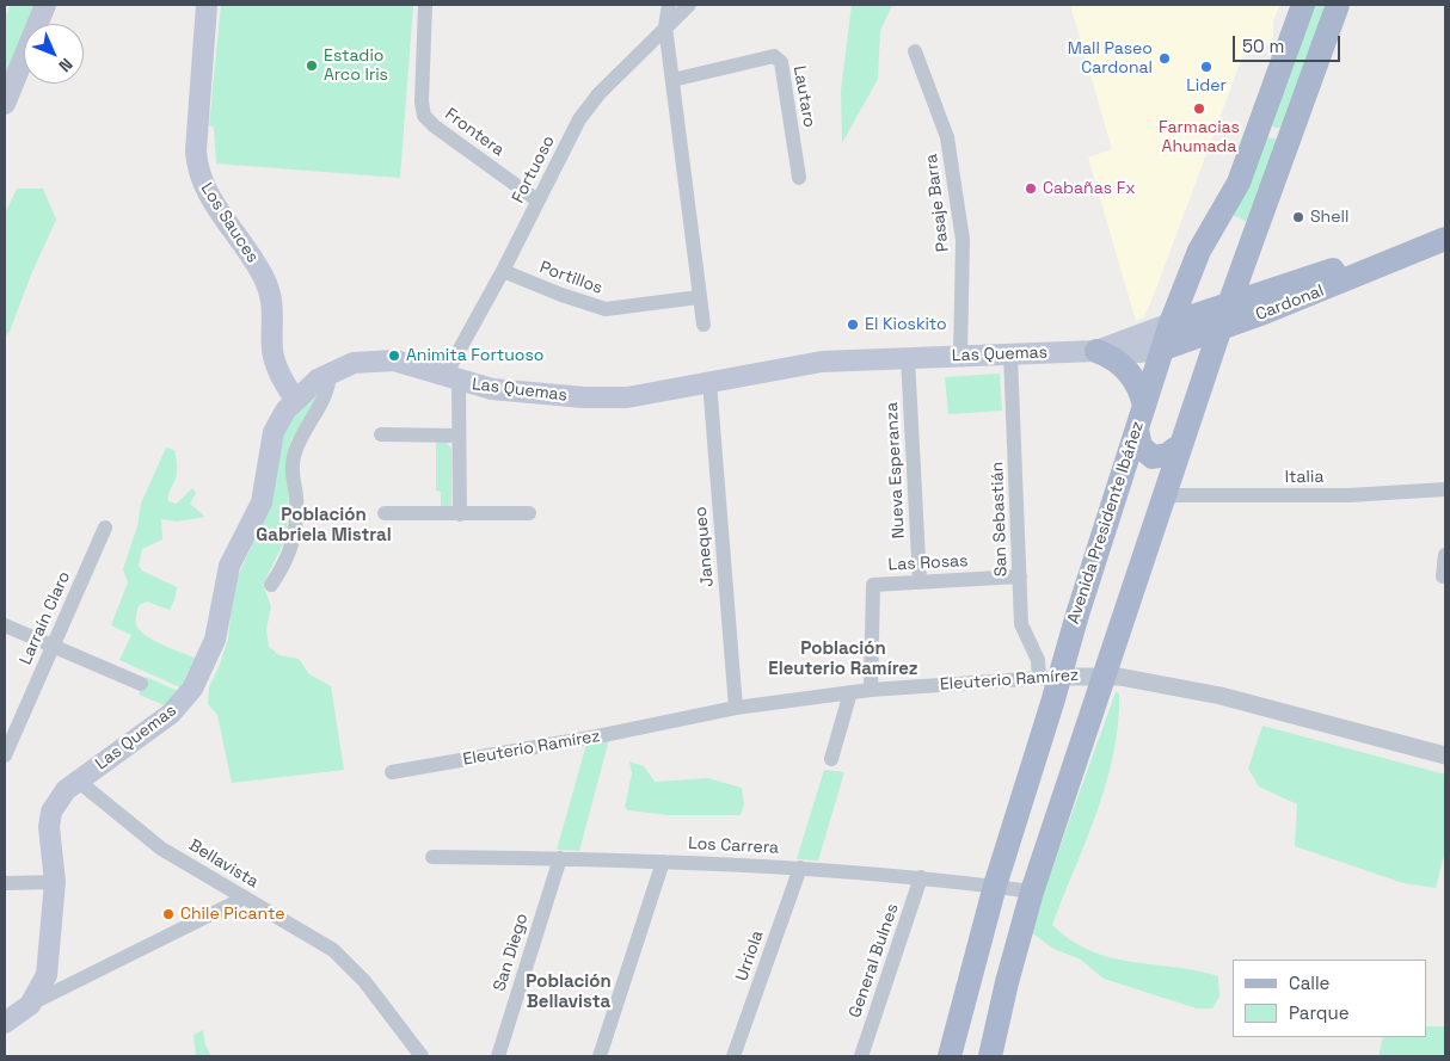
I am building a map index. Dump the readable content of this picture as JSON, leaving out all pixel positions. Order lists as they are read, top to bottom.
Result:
{
  "streets": {
    "main road": [
      "Los Sauces",
      "Cardonal",
      "Las Quemas",
      "Avenida Presidente Ibáñez"
    ],
    "street": [
      "Lautaro",
      "Frontera",
      "Fortuoso",
      "Pasaje Barra",
      "Portillos",
      "Nueva Esperanza",
      "Italia",
      "San Sebastián",
      "Janequeo",
      "Las Rosas",
      "Larraín Claro",
      "Eleuterio Ramírez",
      "Los Carrera",
      "Bellavista",
      "San Diego",
      "Urriola",
      "General Bulnes"
    ]
  },
  "crossings": [
    ["Frontera", "Fortuoso"],
    ["Fortuoso", "Portillos"],
    ["Fortuoso", "Las Quemas"],
    ["Pasaje Barra", "Las Quemas"],
    ["Los Sauces", "Las Quemas"],
    ["Cardonal", "Las Quemas"],
    ["Cardonal", "Avenida Presidente Ibáñez"],
    ["Las Quemas", "Nueva Esperanza"],
    ["Las Quemas", "San Sebastián"],
    ["Las Quemas", "Avenida Presidente Ibáñez"],
    ["Las Quemas", "Janequeo"],
    ["Las Quemas", "Bellavista"],
    ["Nueva Esperanza", "Las Rosas"],
    ["San Sebastián", "Avenida Presidente Ibáñez"],
    ["San Sebastián", "Las Rosas"],
    ["San Sebastián", "Eleuterio Ramírez"],
    ["Avenida Presidente Ibáñez", "Eleuterio Ramírez"],
    ["Avenida Presidente Ibáñez", "Los Carrera"],
    ["Janequeo", "Eleuterio Ramírez"],
    ["Las Rosas", "Eleuterio Ramírez"],
    ["Los Carrera", "San Diego"],
    ["Los Carrera", "Urriola"],
    ["Los Carrera", "General Bulnes"]
  ],
  "districts": ["Población Gabriela Mistral", "Población Eleuterio Ramírez", "Población Bellavista"],
  "places": [
    "Mall Paseo Cardonal",
    "Estadio Arco Iris",
    "Lider",
    "Farmacias Ahumada",
    "Cabañas Fx",
    "Shell",
    "El Kioskito",
    "Animita Fortuoso",
    "Chile Picante"
  ],
  "legend": ["Calle", "Parque"],
  "scale_bar": "50 m",
  "north": "bottom right"
}
